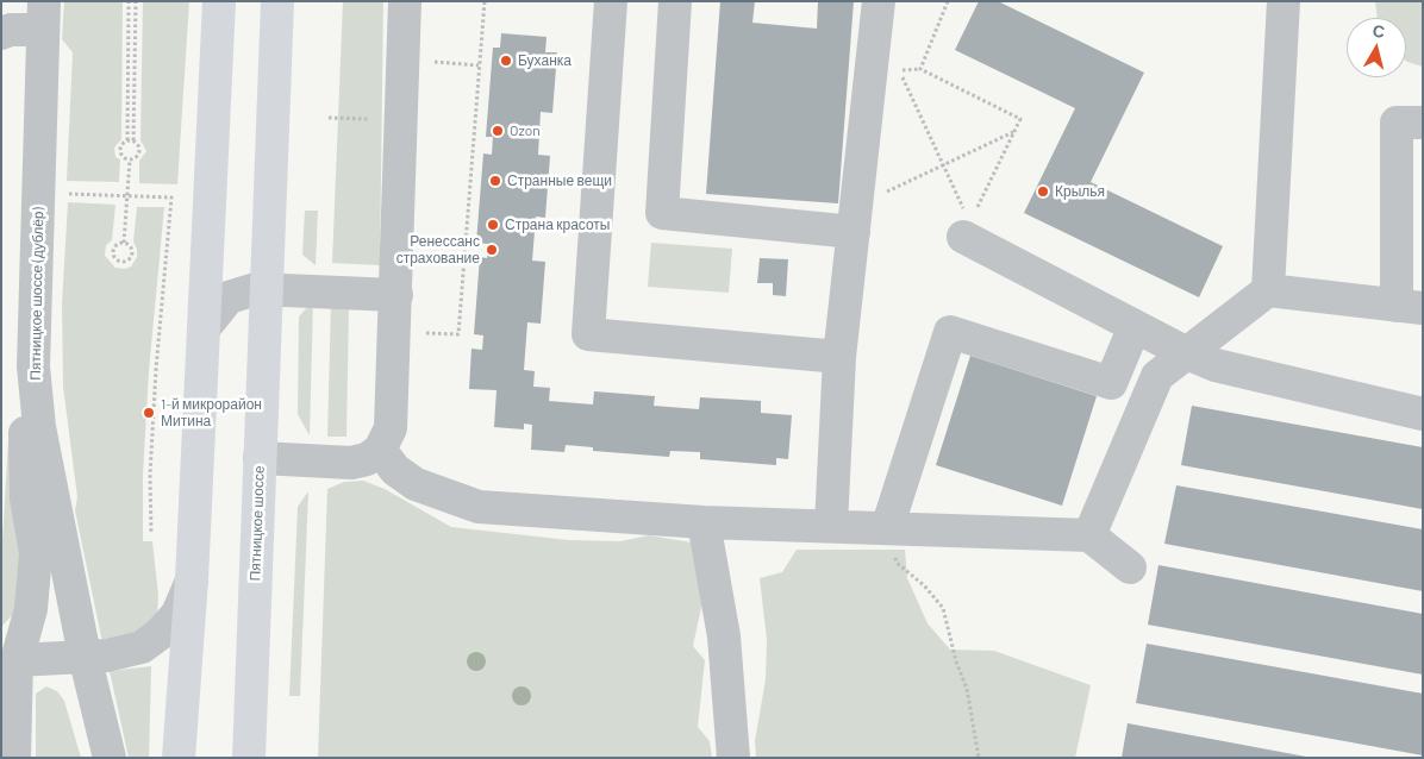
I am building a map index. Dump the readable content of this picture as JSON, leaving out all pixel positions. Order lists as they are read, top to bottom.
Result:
{
  "streets": {
    "main road": ["Пятницкое шоссе"],
    "street": ["Пятницкое шоссе (дублёр)"]
  },
  "places": [
    "Буханка",
    "Ozon",
    "Странные вещи",
    "Крылья",
    "Страна красоты",
    "Ренессанс страхование",
    "1-й микрорайон Митина"
  ],
  "north": "top"
}
